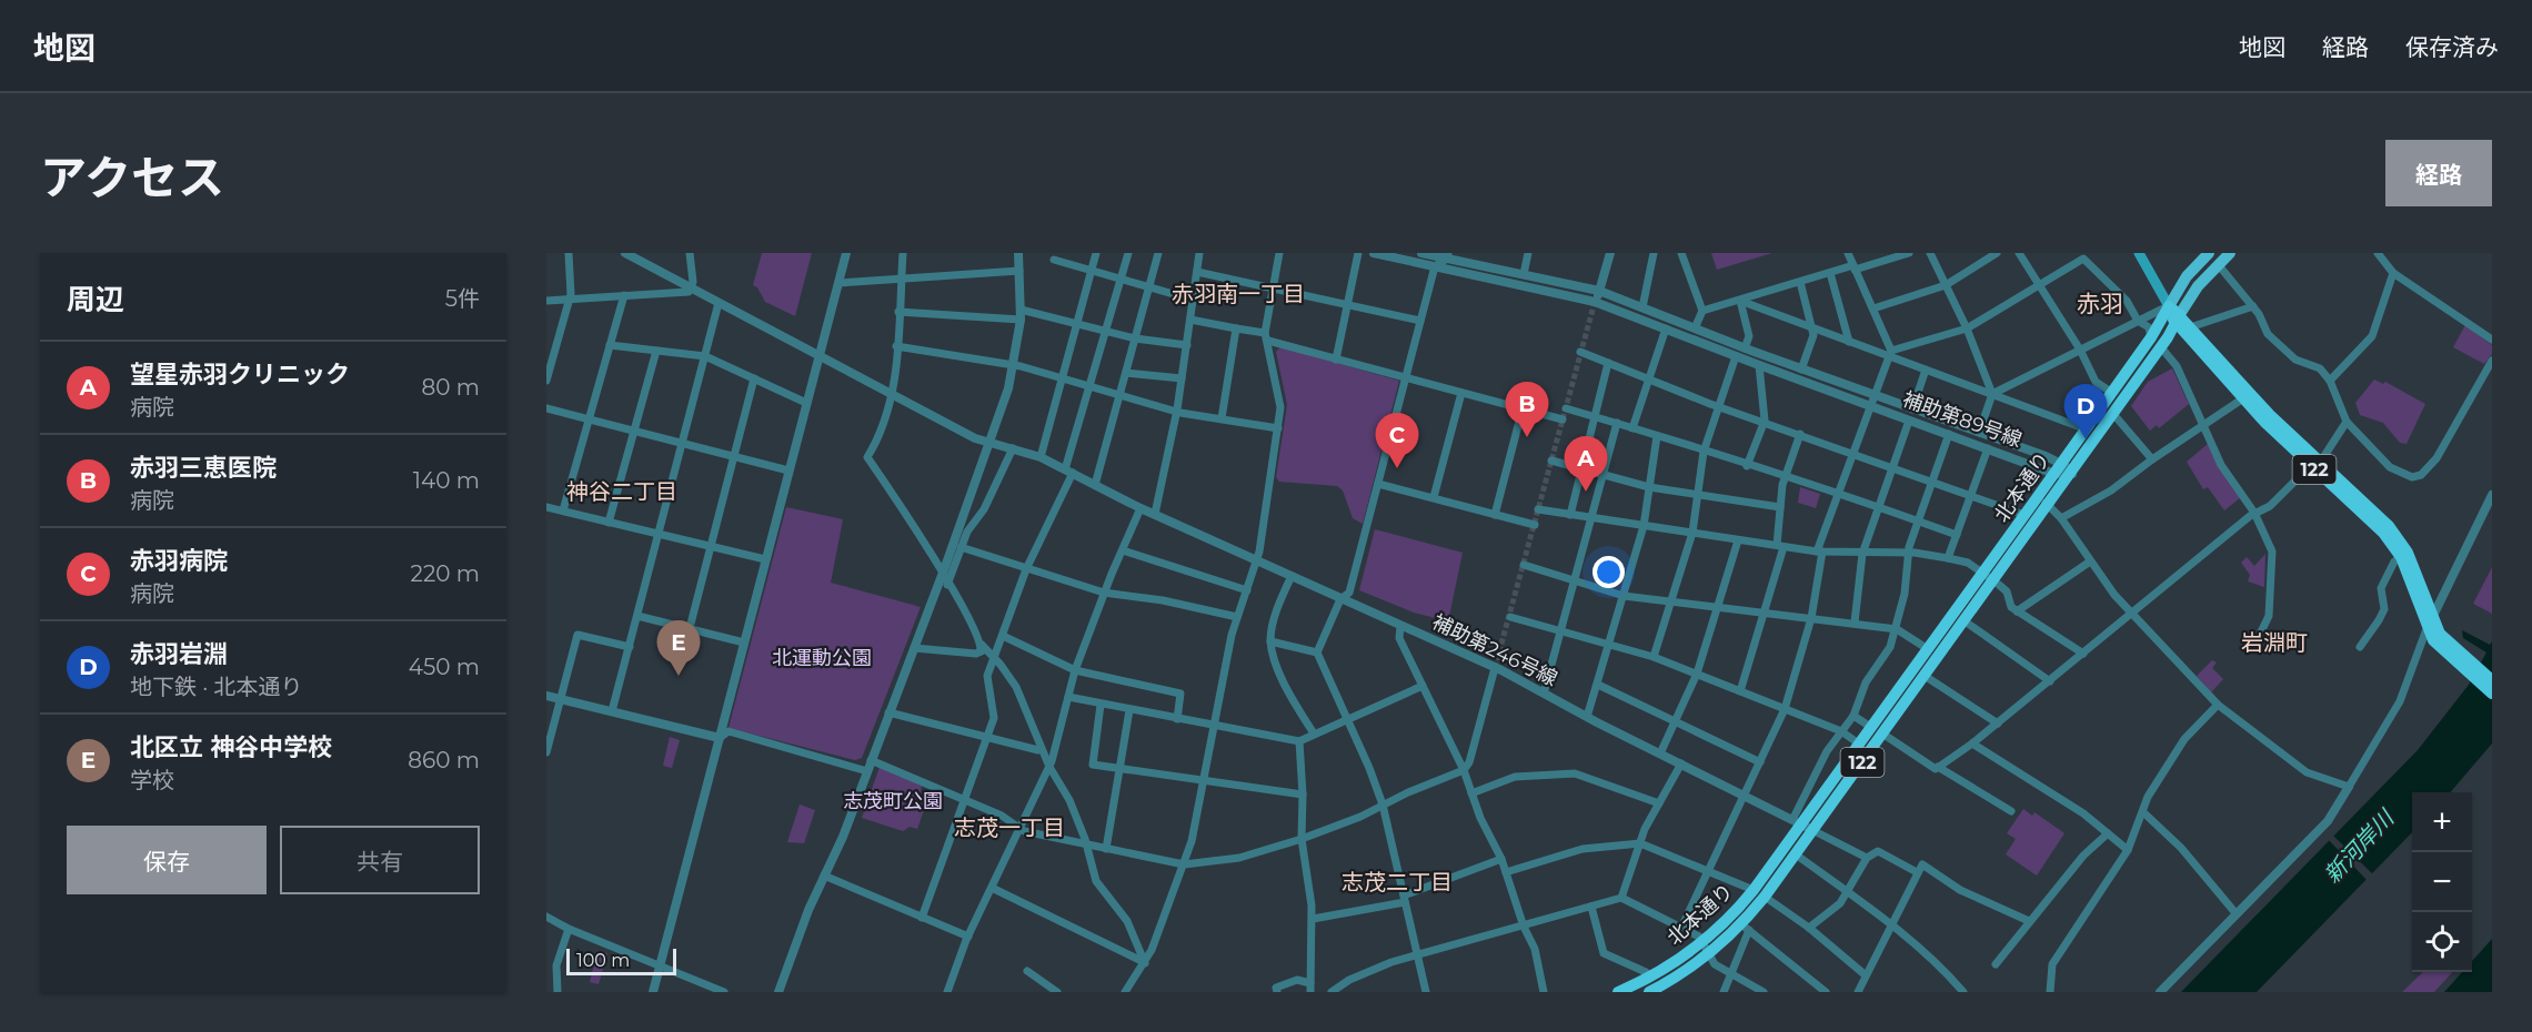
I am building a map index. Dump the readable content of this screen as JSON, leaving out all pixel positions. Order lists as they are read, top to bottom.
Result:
{
  "streets": {
    "highway": ["122", "北本通り"],
    "street": ["補助第89号線", "補助第246号線"]
  },
  "crossings": [
    ["補助第89号線", "北本通り"],
    ["122", "北本通り"],
    ["北本通り", "補助第246号線"]
  ],
  "districts": [
    "赤羽南一丁目",
    "赤羽",
    "神谷二丁目",
    "岩淵町",
    "志茂一丁目",
    "志茂二丁目"
  ],
  "water": ["新河岸川"],
  "parks": ["北運動公園", "志茂町公園"],
  "scale_bar": "100 m",
  "page": {
    "header": "地図",
    "nav": ["地図", "経路", "保存済み"],
    "title": "アクセス",
    "buttons": [
      "経路",
      ["保存", "共有"]
    ],
    "heading": ["周辺", "5件"],
    "list": [
      {
        "mark": "A",
        "name": "望星赤羽クリニック",
        "note": "病院",
        "value": "80 m"
      },
      {
        "mark": "B",
        "name": "赤羽三恵医院",
        "note": "病院",
        "value": "140 m"
      },
      {
        "mark": "C",
        "name": "赤羽病院",
        "note": "病院",
        "value": "220 m"
      },
      {
        "mark": "D",
        "name": "赤羽岩淵",
        "note": "地下鉄 · 北本通り",
        "value": "450 m"
      },
      {
        "mark": "E",
        "name": "北区立 神谷中学校",
        "note": "学校",
        "value": "860 m"
      }
    ],
    "pins": [
      "B",
      "D",
      "C",
      "A",
      "E"
    ],
    "map_buttons": ["+", "−"],
    "scale": "100 m"
  }
}
